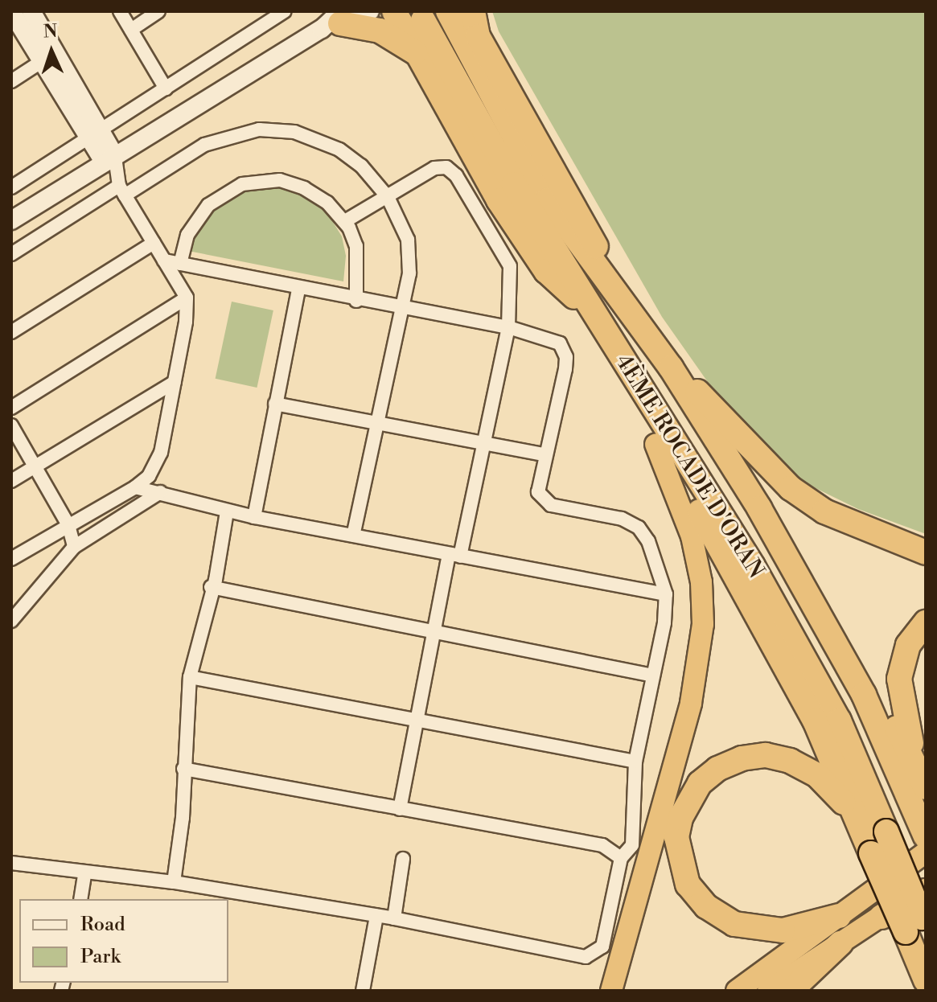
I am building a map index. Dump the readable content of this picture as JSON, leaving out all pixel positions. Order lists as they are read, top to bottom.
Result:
{
  "streets": {
    "highway": ["4ÈME ROCADE D'ORAN"]
  },
  "legend": ["Road", "Park"],
  "north": "top"
}
